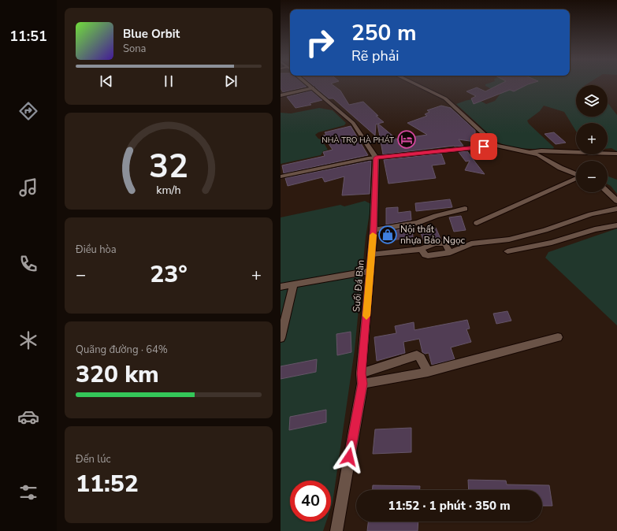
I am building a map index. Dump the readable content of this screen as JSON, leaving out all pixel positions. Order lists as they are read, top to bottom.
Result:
{
  "streets": {
    "street": ["Suối Đá Bàn"]
  },
  "places": {
    "hotel": ["NHÀ TRỌ HÀ PHÁT"],
    "shop": ["Nội thất nhựa Bảo Ngọc"]
  },
  "page": {
    "tabs": "11:51",
    "turn": ["250 m", "Rẽ phải"],
    "song": ["Blue Orbit", "Sona"],
    "map_buttons": ["+", "−"],
    "tile": [
      "Điều hòa",
      ["Quãng đường · 64%", "320 km"],
      ["Đến lúc", "11:52"]
    ],
    "heat": ["−", "23°", "+"],
    "limit": "40",
    "trip": "11:52 · 1 phút · 350 m",
    "gauge": ["32", "km/h"]
  }
}
